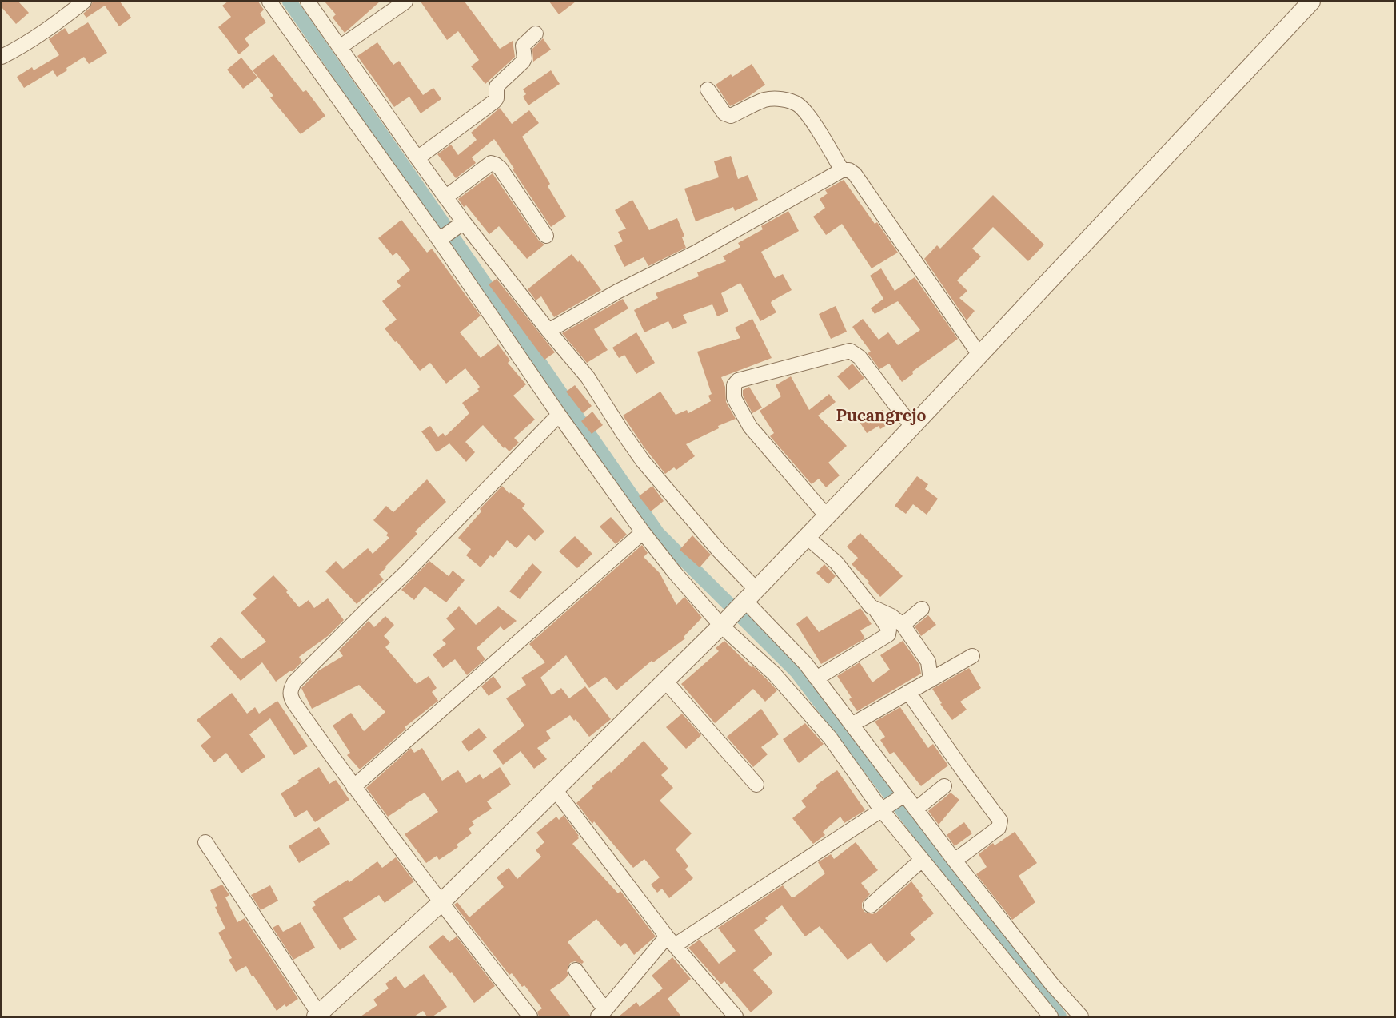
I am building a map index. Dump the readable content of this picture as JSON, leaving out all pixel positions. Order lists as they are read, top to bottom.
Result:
{
  "districts": ["Pucangrejo"]
}
